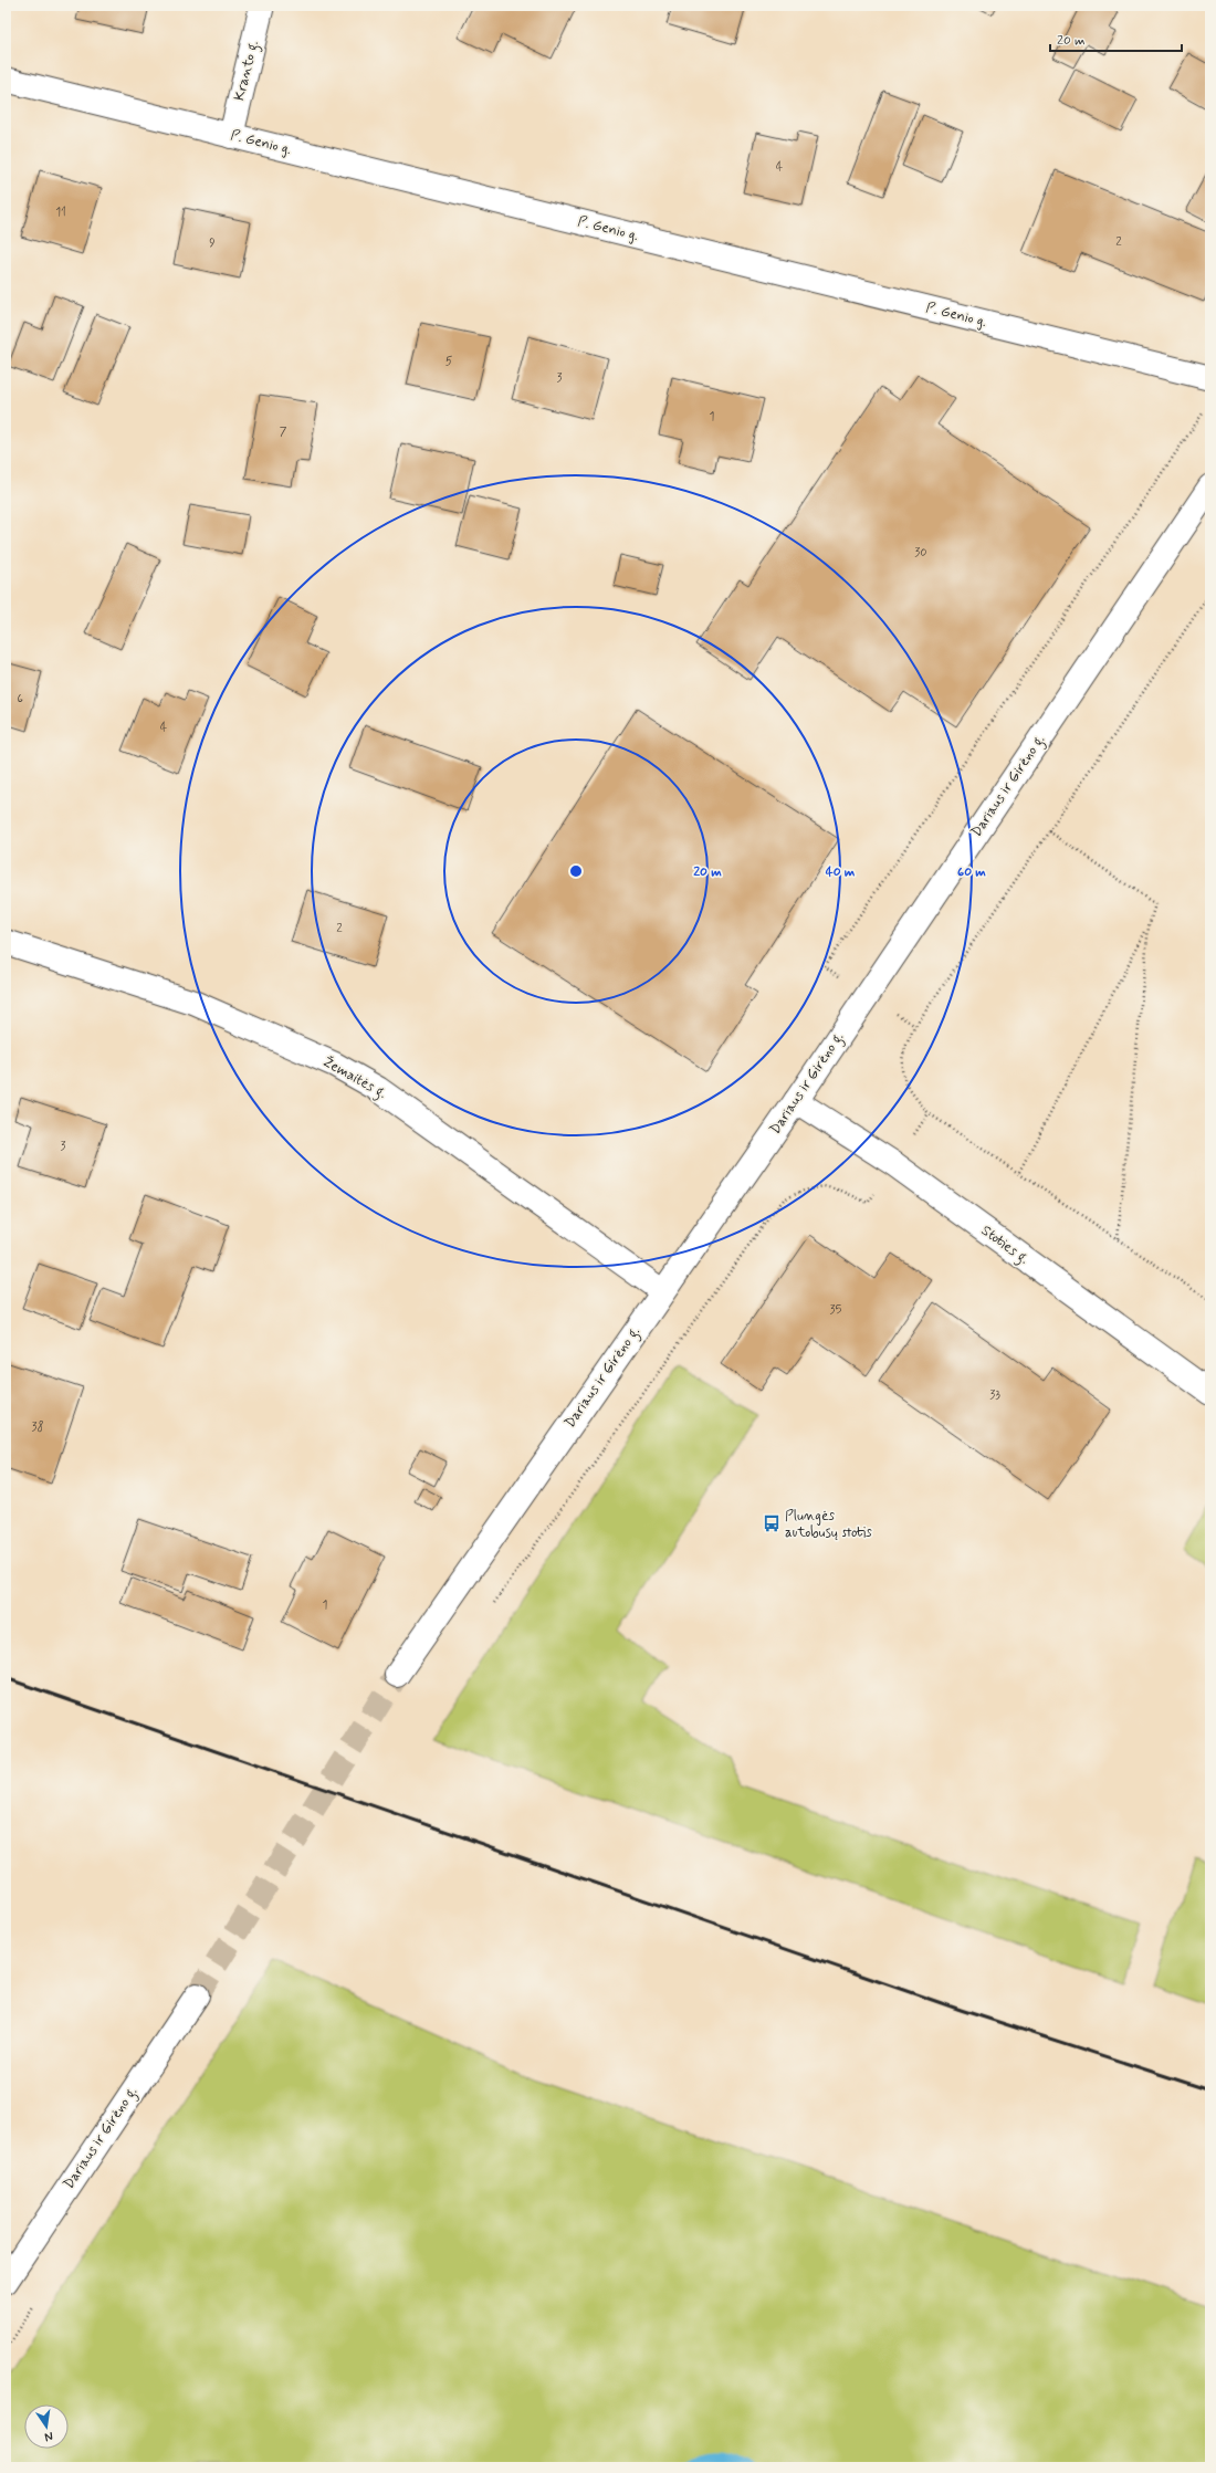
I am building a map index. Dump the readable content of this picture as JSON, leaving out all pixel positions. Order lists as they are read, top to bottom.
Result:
{
  "streets": {
    "main road": [
      "Kranto g.",
      "P. Genio g.",
      "Dariaus ir Girėno g.",
      "Žemaitės g.",
      "Stoties g."
    ]
  },
  "crossings": [
    ["Kranto g.", "P. Genio g."],
    ["Dariaus ir Girėno g.", "Žemaitės g."],
    ["Dariaus ir Girėno g.", "Stoties g."]
  ],
  "places": {
    "bus stop": ["Plungės autobusų stotis"]
  },
  "house_numbers": [
    "4",
    "11",
    "2",
    "9",
    "5",
    "3",
    "1",
    "7",
    "30",
    "6",
    "4",
    "2",
    "3",
    "35",
    "33",
    "38",
    "1"
  ],
  "scale_bar": "20 m",
  "north": "bottom",
  "rings": ["20 m", "40 m", "60 m"]
}
